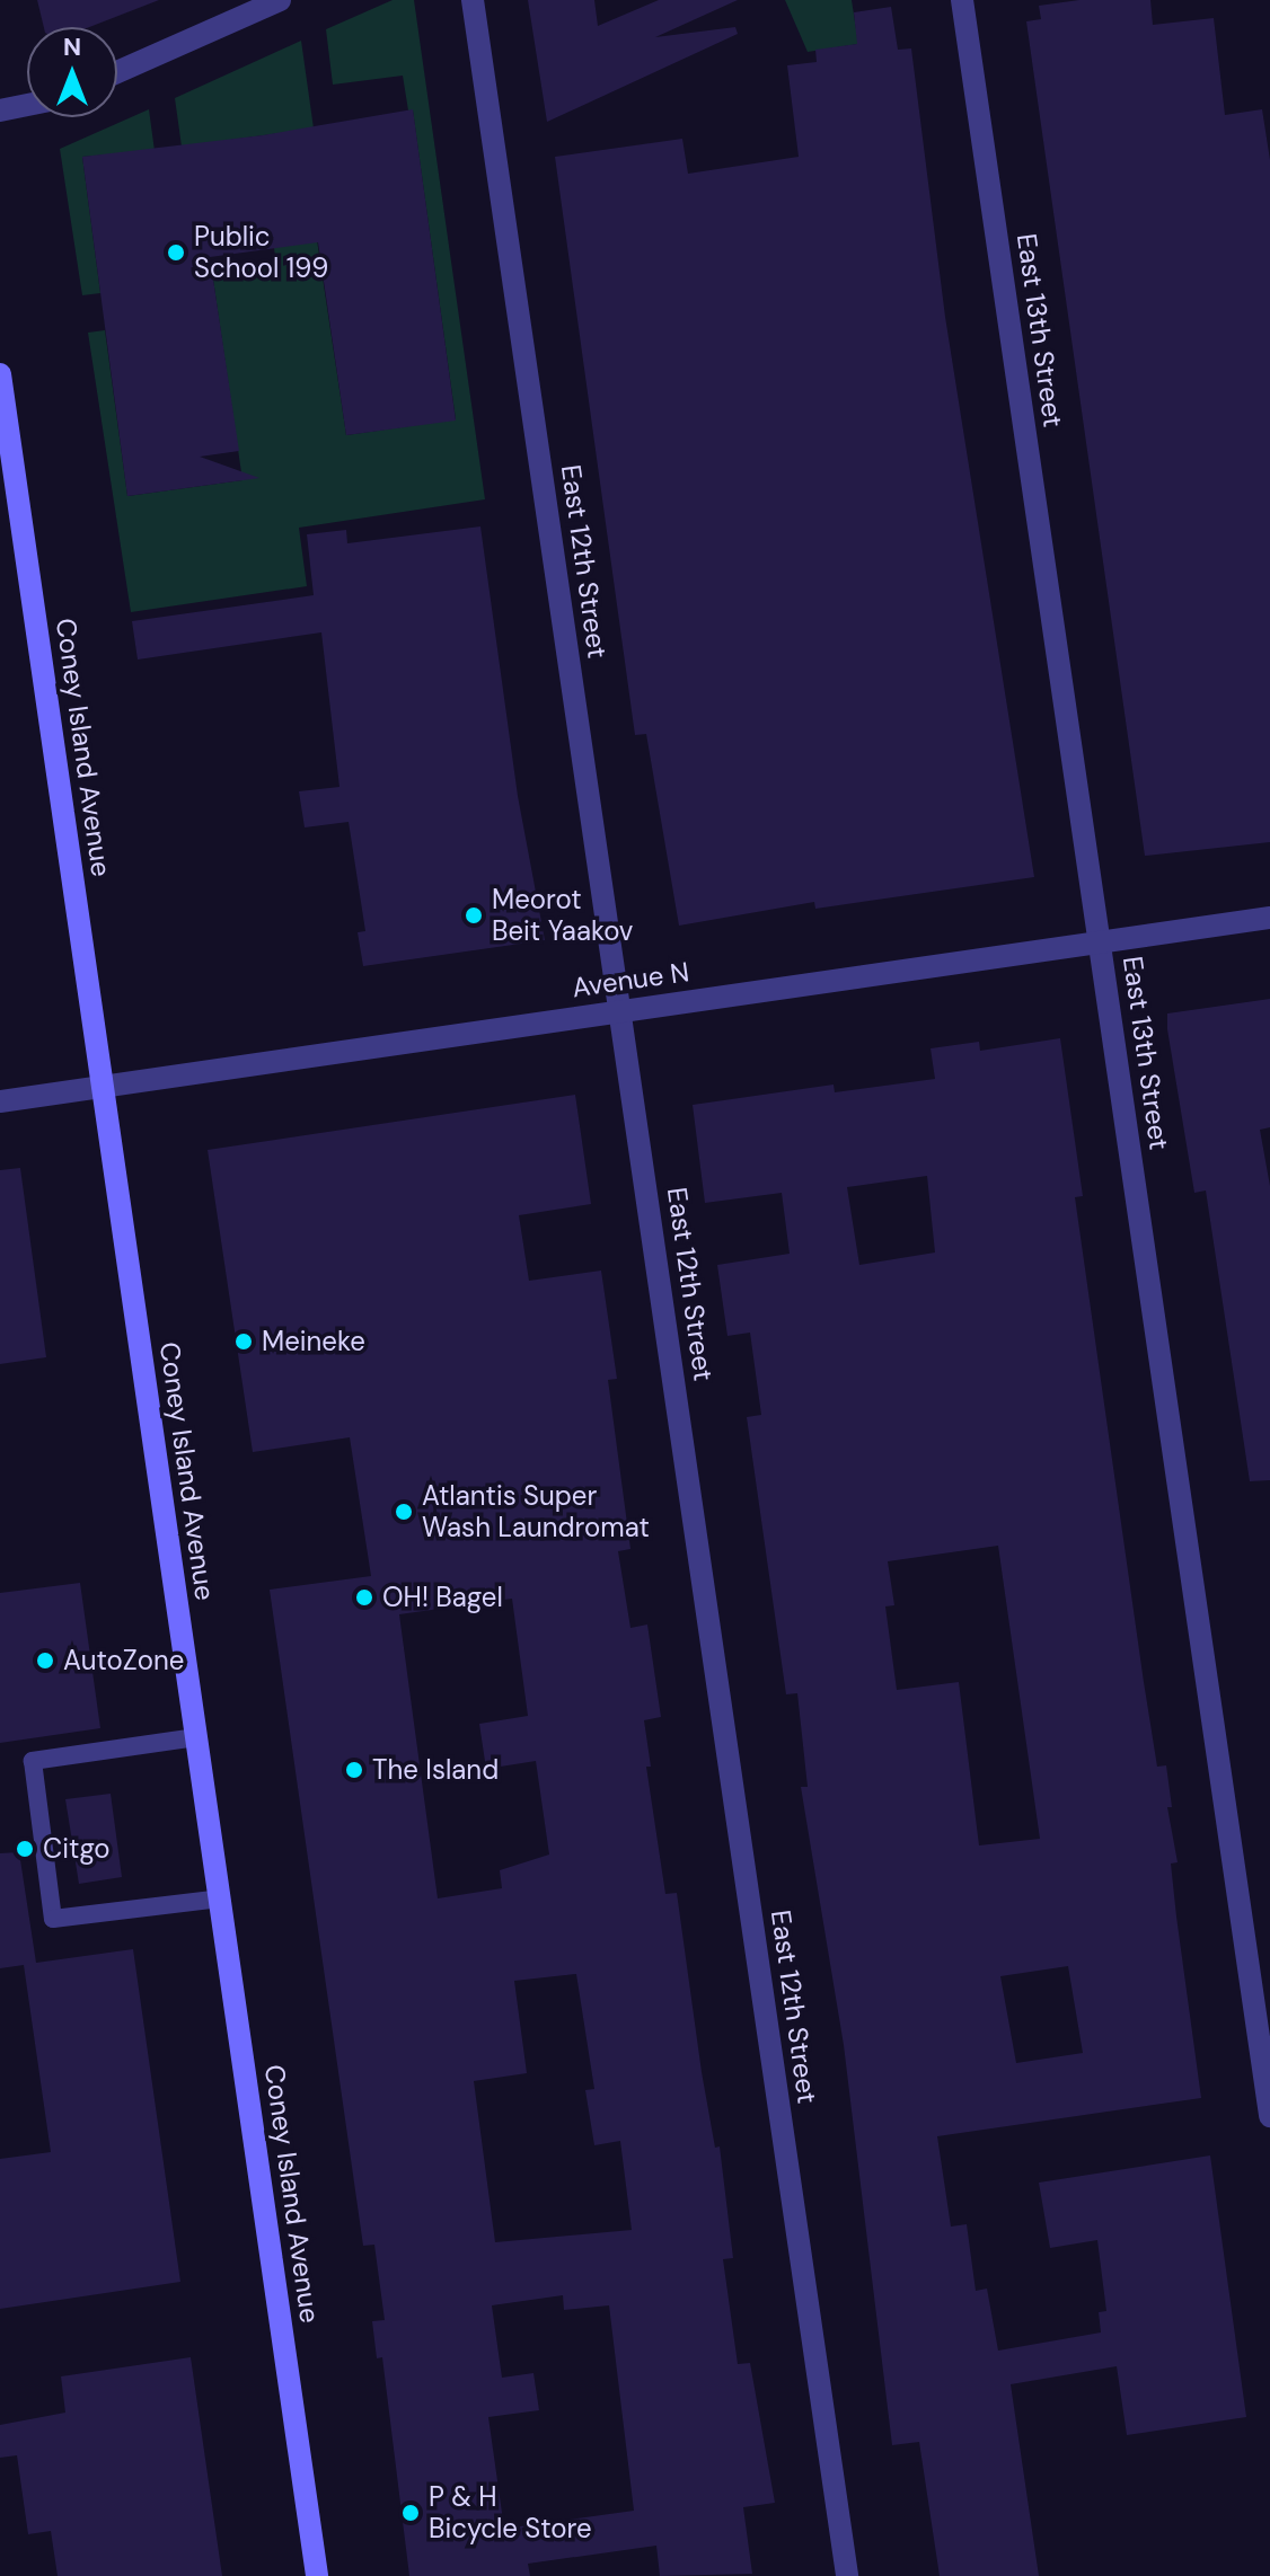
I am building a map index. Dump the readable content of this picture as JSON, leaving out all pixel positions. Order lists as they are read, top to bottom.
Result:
{
  "streets": {
    "main road": ["Coney Island Avenue"],
    "street": ["East 13th Street", "East 12th Street", "Avenue N"]
  },
  "crossings": [
    ["East 13th Street", "Avenue N"],
    ["East 12th Street", "Avenue N"],
    ["Coney Island Avenue", "Avenue N"]
  ],
  "places": [
    "Public School 199",
    "Meorot Beit Yaakov",
    "Meineke",
    "Atlantis Super Wash Laundromat",
    "OH! Bagel",
    "AutoZone",
    "The Island",
    "Citgo",
    "P & H Bicycle Store"
  ],
  "north": "top"
}
